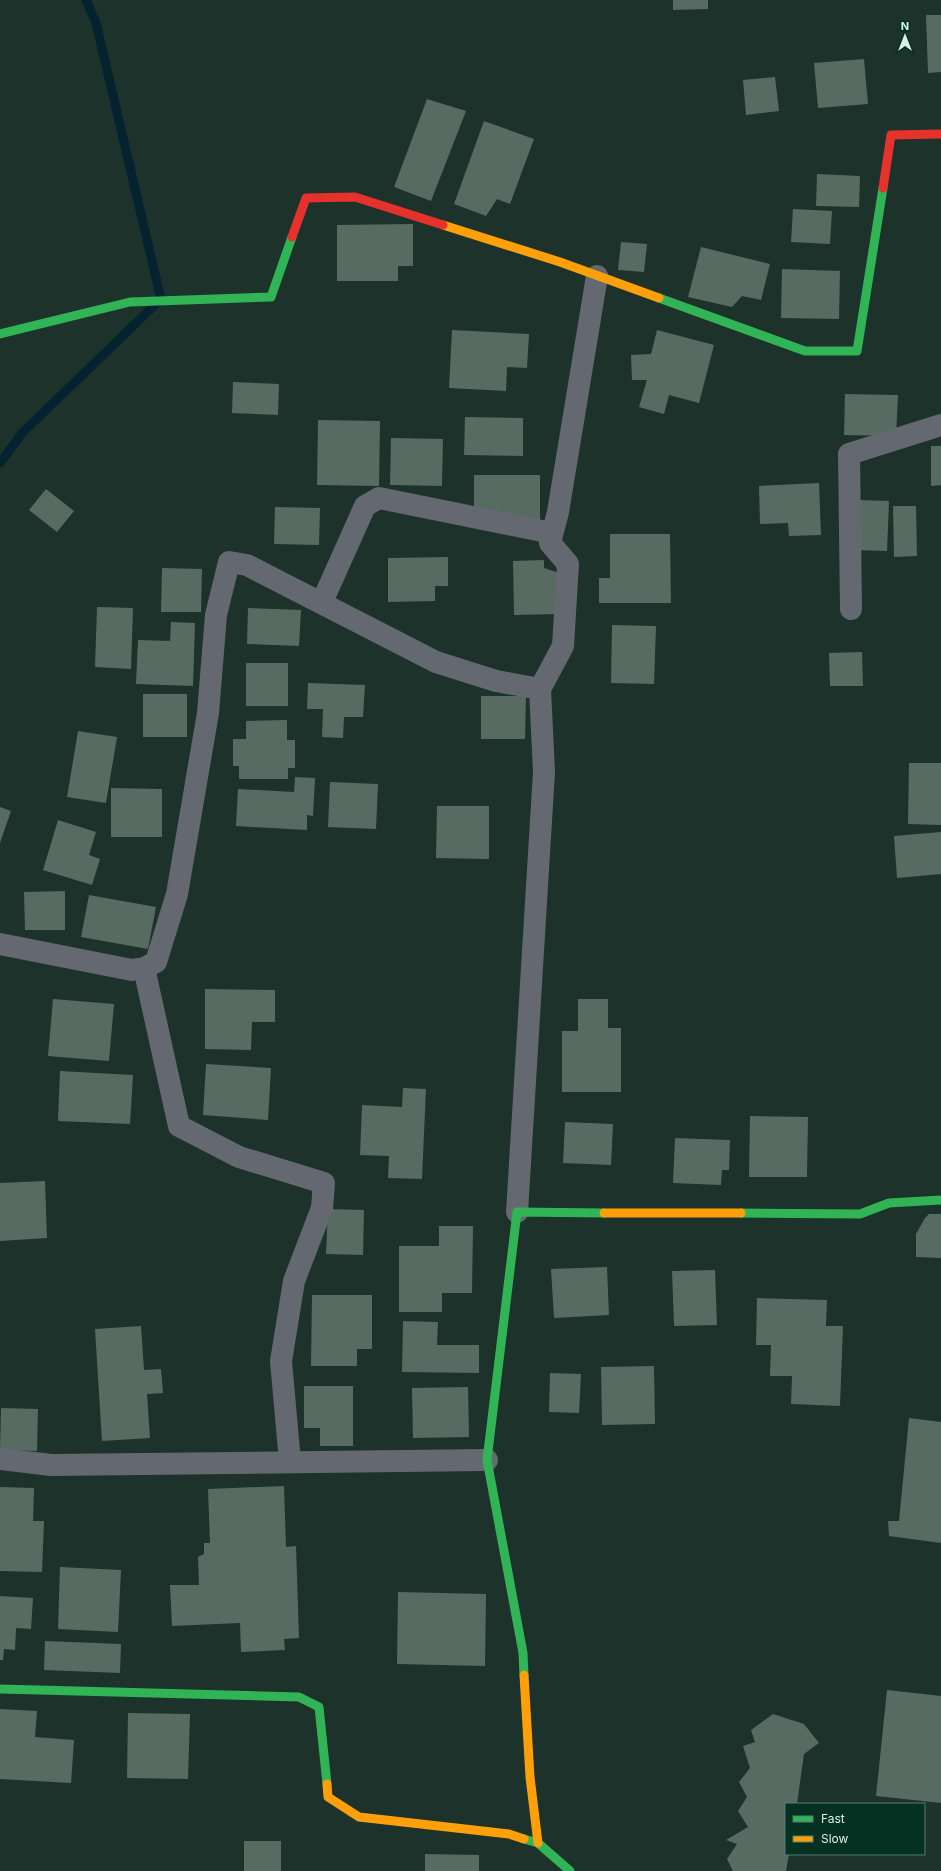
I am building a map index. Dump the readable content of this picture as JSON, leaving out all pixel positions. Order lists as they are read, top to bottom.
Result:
{
  "legend": ["Fast", "Slow"],
  "north": "top"
}
